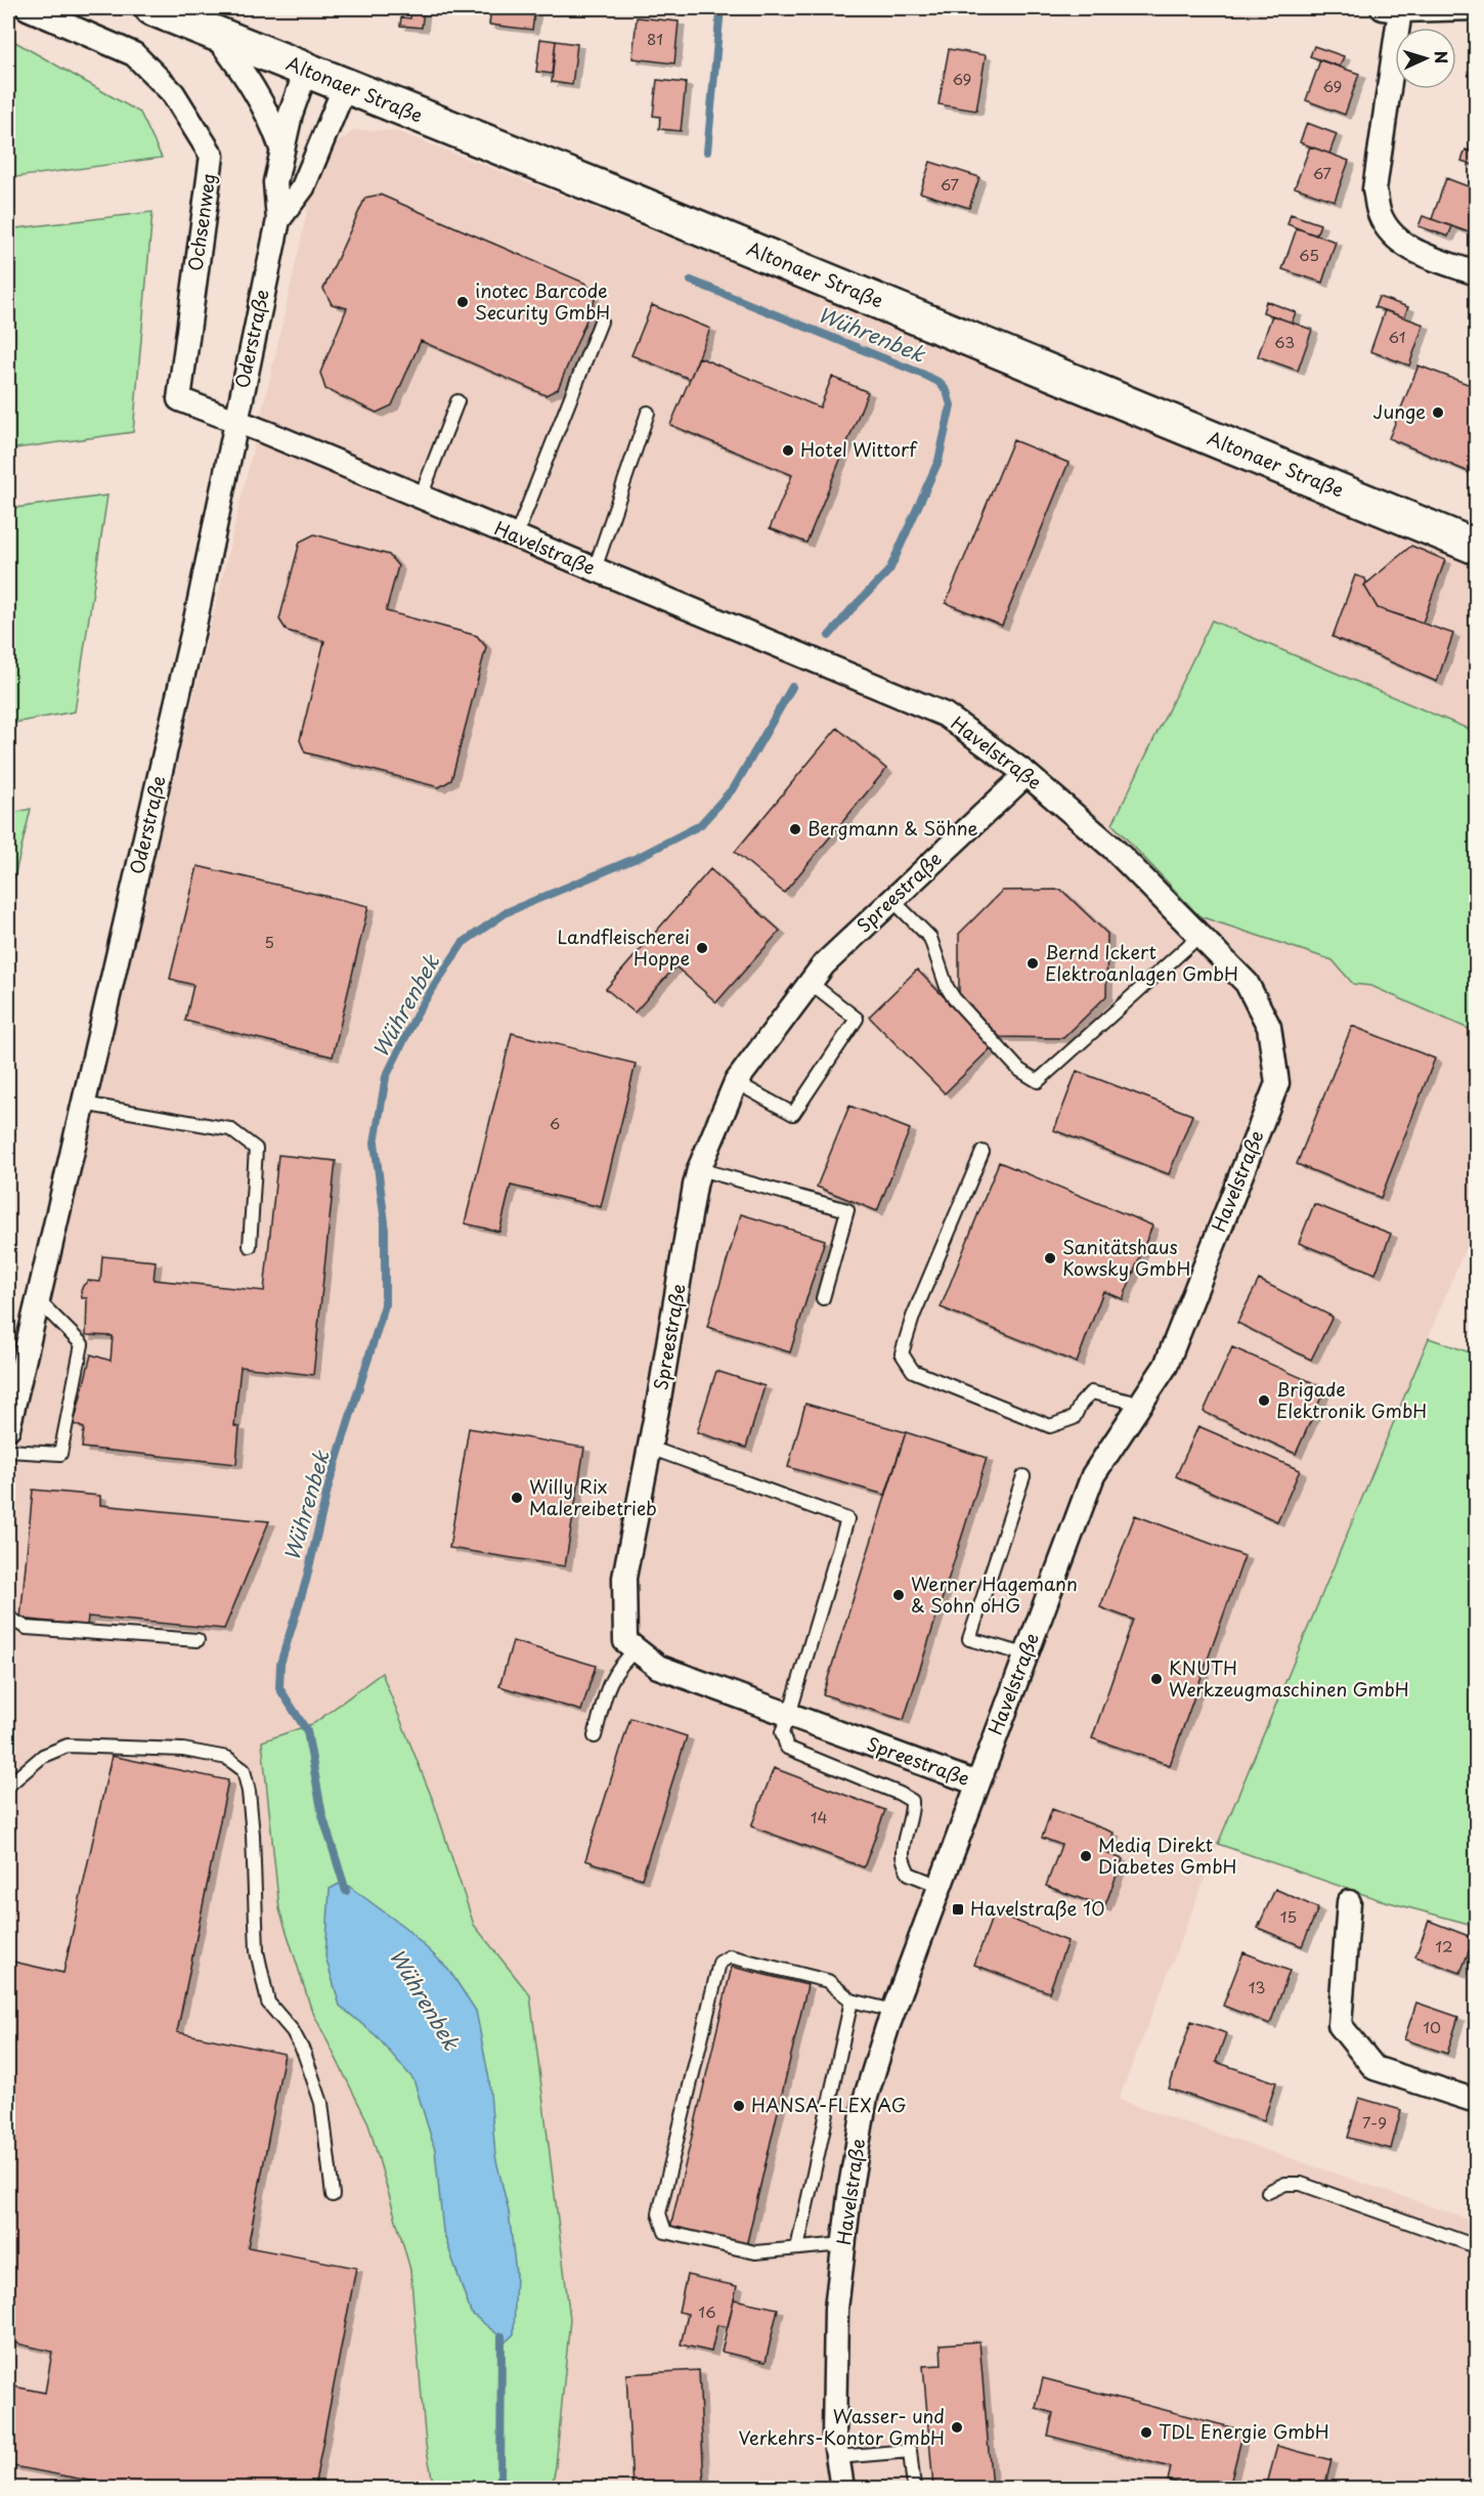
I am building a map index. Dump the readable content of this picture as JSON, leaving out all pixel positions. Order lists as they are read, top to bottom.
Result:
{
  "streets": {
    "main road": ["Altonaer Straße"],
    "street": [
      "Ochsenweg",
      "Oderstraße",
      "Havelstraße",
      "Spreestraße"
    ]
  },
  "crossings": [
    ["Altonaer Straße", "Oderstraße"],
    ["Ochsenweg", "Oderstraße"],
    ["Ochsenweg", "Havelstraße"],
    ["Oderstraße", "Havelstraße"],
    ["Havelstraße", "Spreestraße"]
  ],
  "water": ["Wührenbek"],
  "places": {
    "other": [
      "inotec Barcode Security GmbH",
      "Junge",
      "Hotel Wittorf",
      "Bergmann & Söhne",
      "Landfleischerei Hoppe",
      "Bernd Ickert Elektroanlagen GmbH",
      "Sanitätshaus Kowsky GmbH",
      "Brigade Elektronik GmbH",
      "Willy Rix Malereibetrieb",
      "Werner Hagemann & Sohn oHG",
      "KNUTH Werkzeugmaschinen GmbH",
      "Mediq Direkt Diabetes GmbH",
      "HANSA-FLEX AG",
      "Wasser- und Verkehrs-Kontor GmbH",
      "TDL Energie GmbH"
    ],
    "transit": ["Havelstraße 10"]
  },
  "house_numbers": [
    "81",
    "69",
    "69",
    "67",
    "67",
    "65",
    "61",
    "63",
    "5",
    "6",
    "14",
    "15",
    "12",
    "13",
    "10",
    "7-9",
    "16"
  ],
  "north": "right"
}
